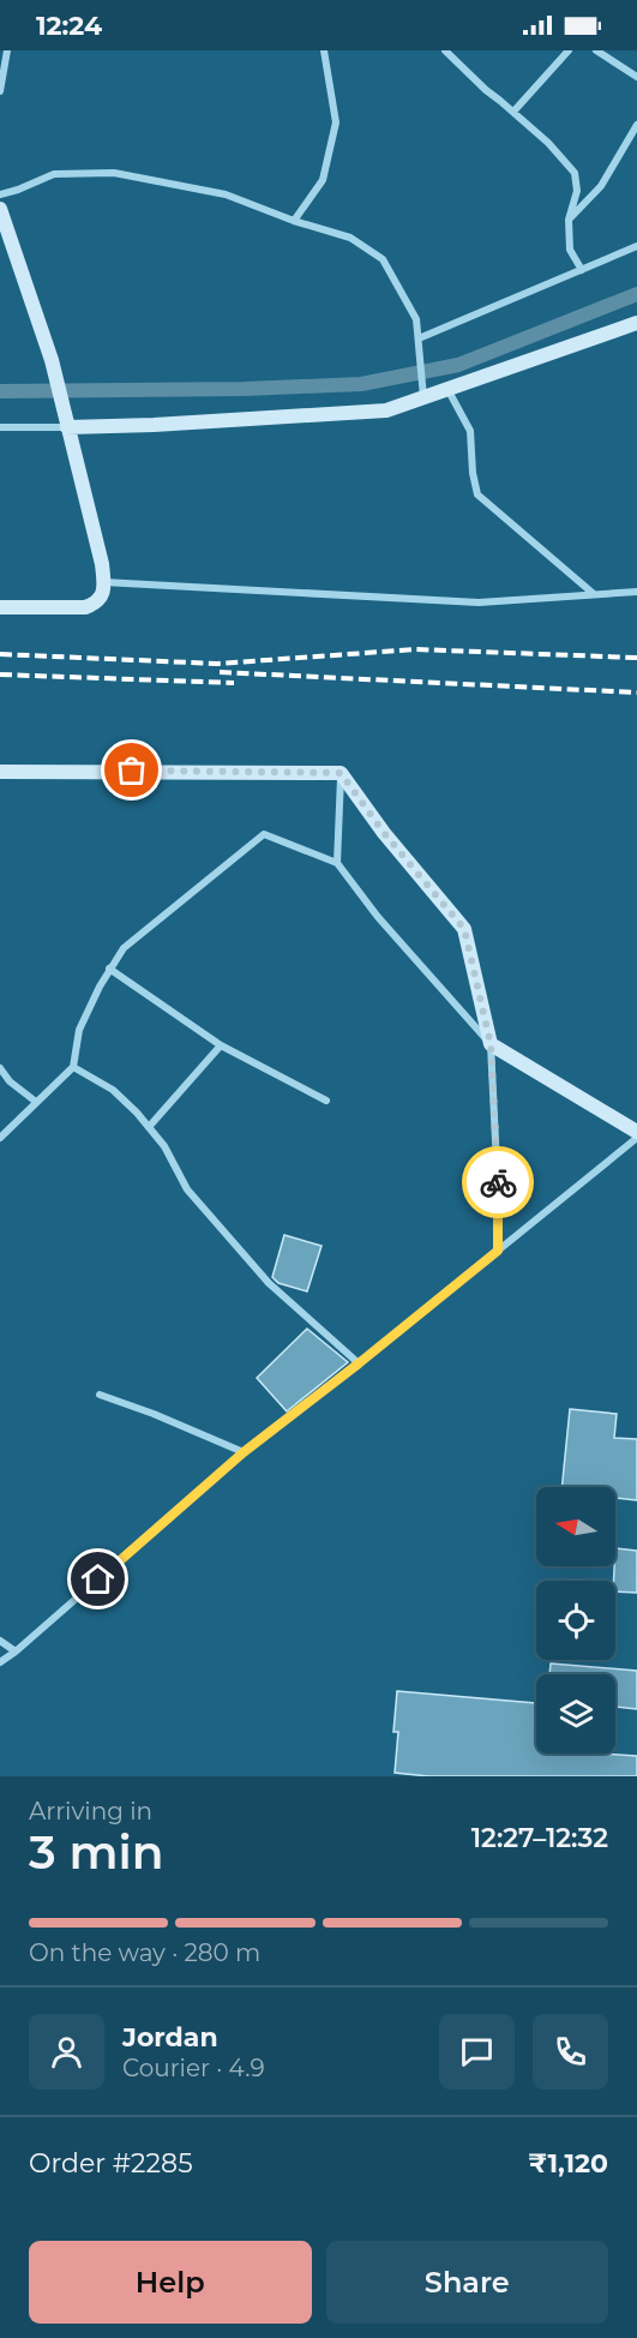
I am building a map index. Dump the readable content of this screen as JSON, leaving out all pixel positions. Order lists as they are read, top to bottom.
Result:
{
  "north": "left",
  "page": {
    "status": "12:24",
    "heading": ["3 min", "Arriving in", "12:27–12:32"],
    "panel": [
      "Jordan",
      "Courier · 4.9",
      "Order #2285",
      "₹1,120"
    ],
    "bar": "On the way · 280 m",
    "buttons": ["Help", "Share"]
  }
}
